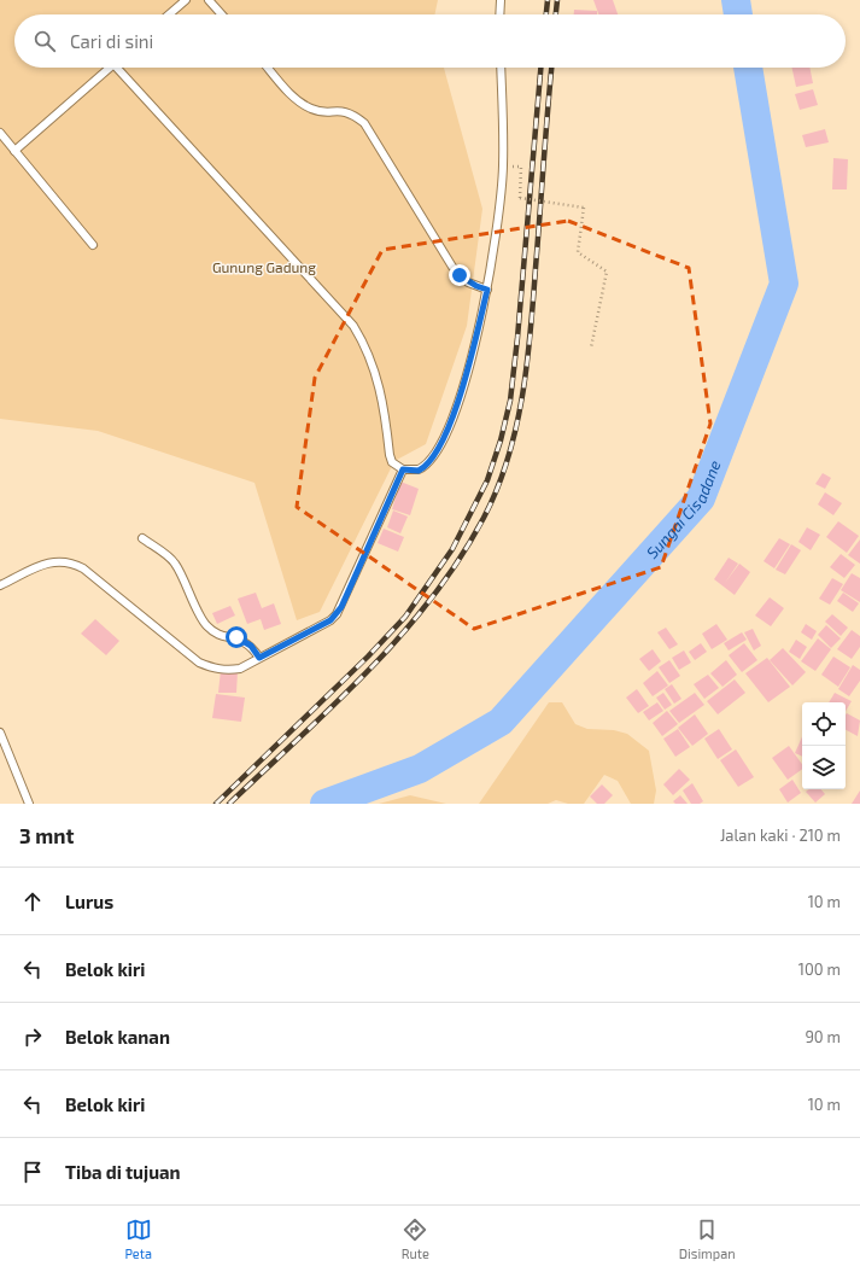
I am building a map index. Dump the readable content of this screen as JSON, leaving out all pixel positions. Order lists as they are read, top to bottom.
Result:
{
  "water": ["Sungai Cisadane"],
  "parks": ["Gunung Gadung"],
  "page": {
    "search": "Cari di sini",
    "heading": ["3 mnt", "Jalan kaki · 210 m"],
    "list": [
      ["Lurus", "10 m"],
      ["Belok kiri", "100 m"],
      ["Belok kanan", "90 m"],
      ["Belok kiri", "10 m"],
      "Tiba di tujuan"
    ],
    "nav": ["Peta", "Rute", "Disimpan"]
  }
}
